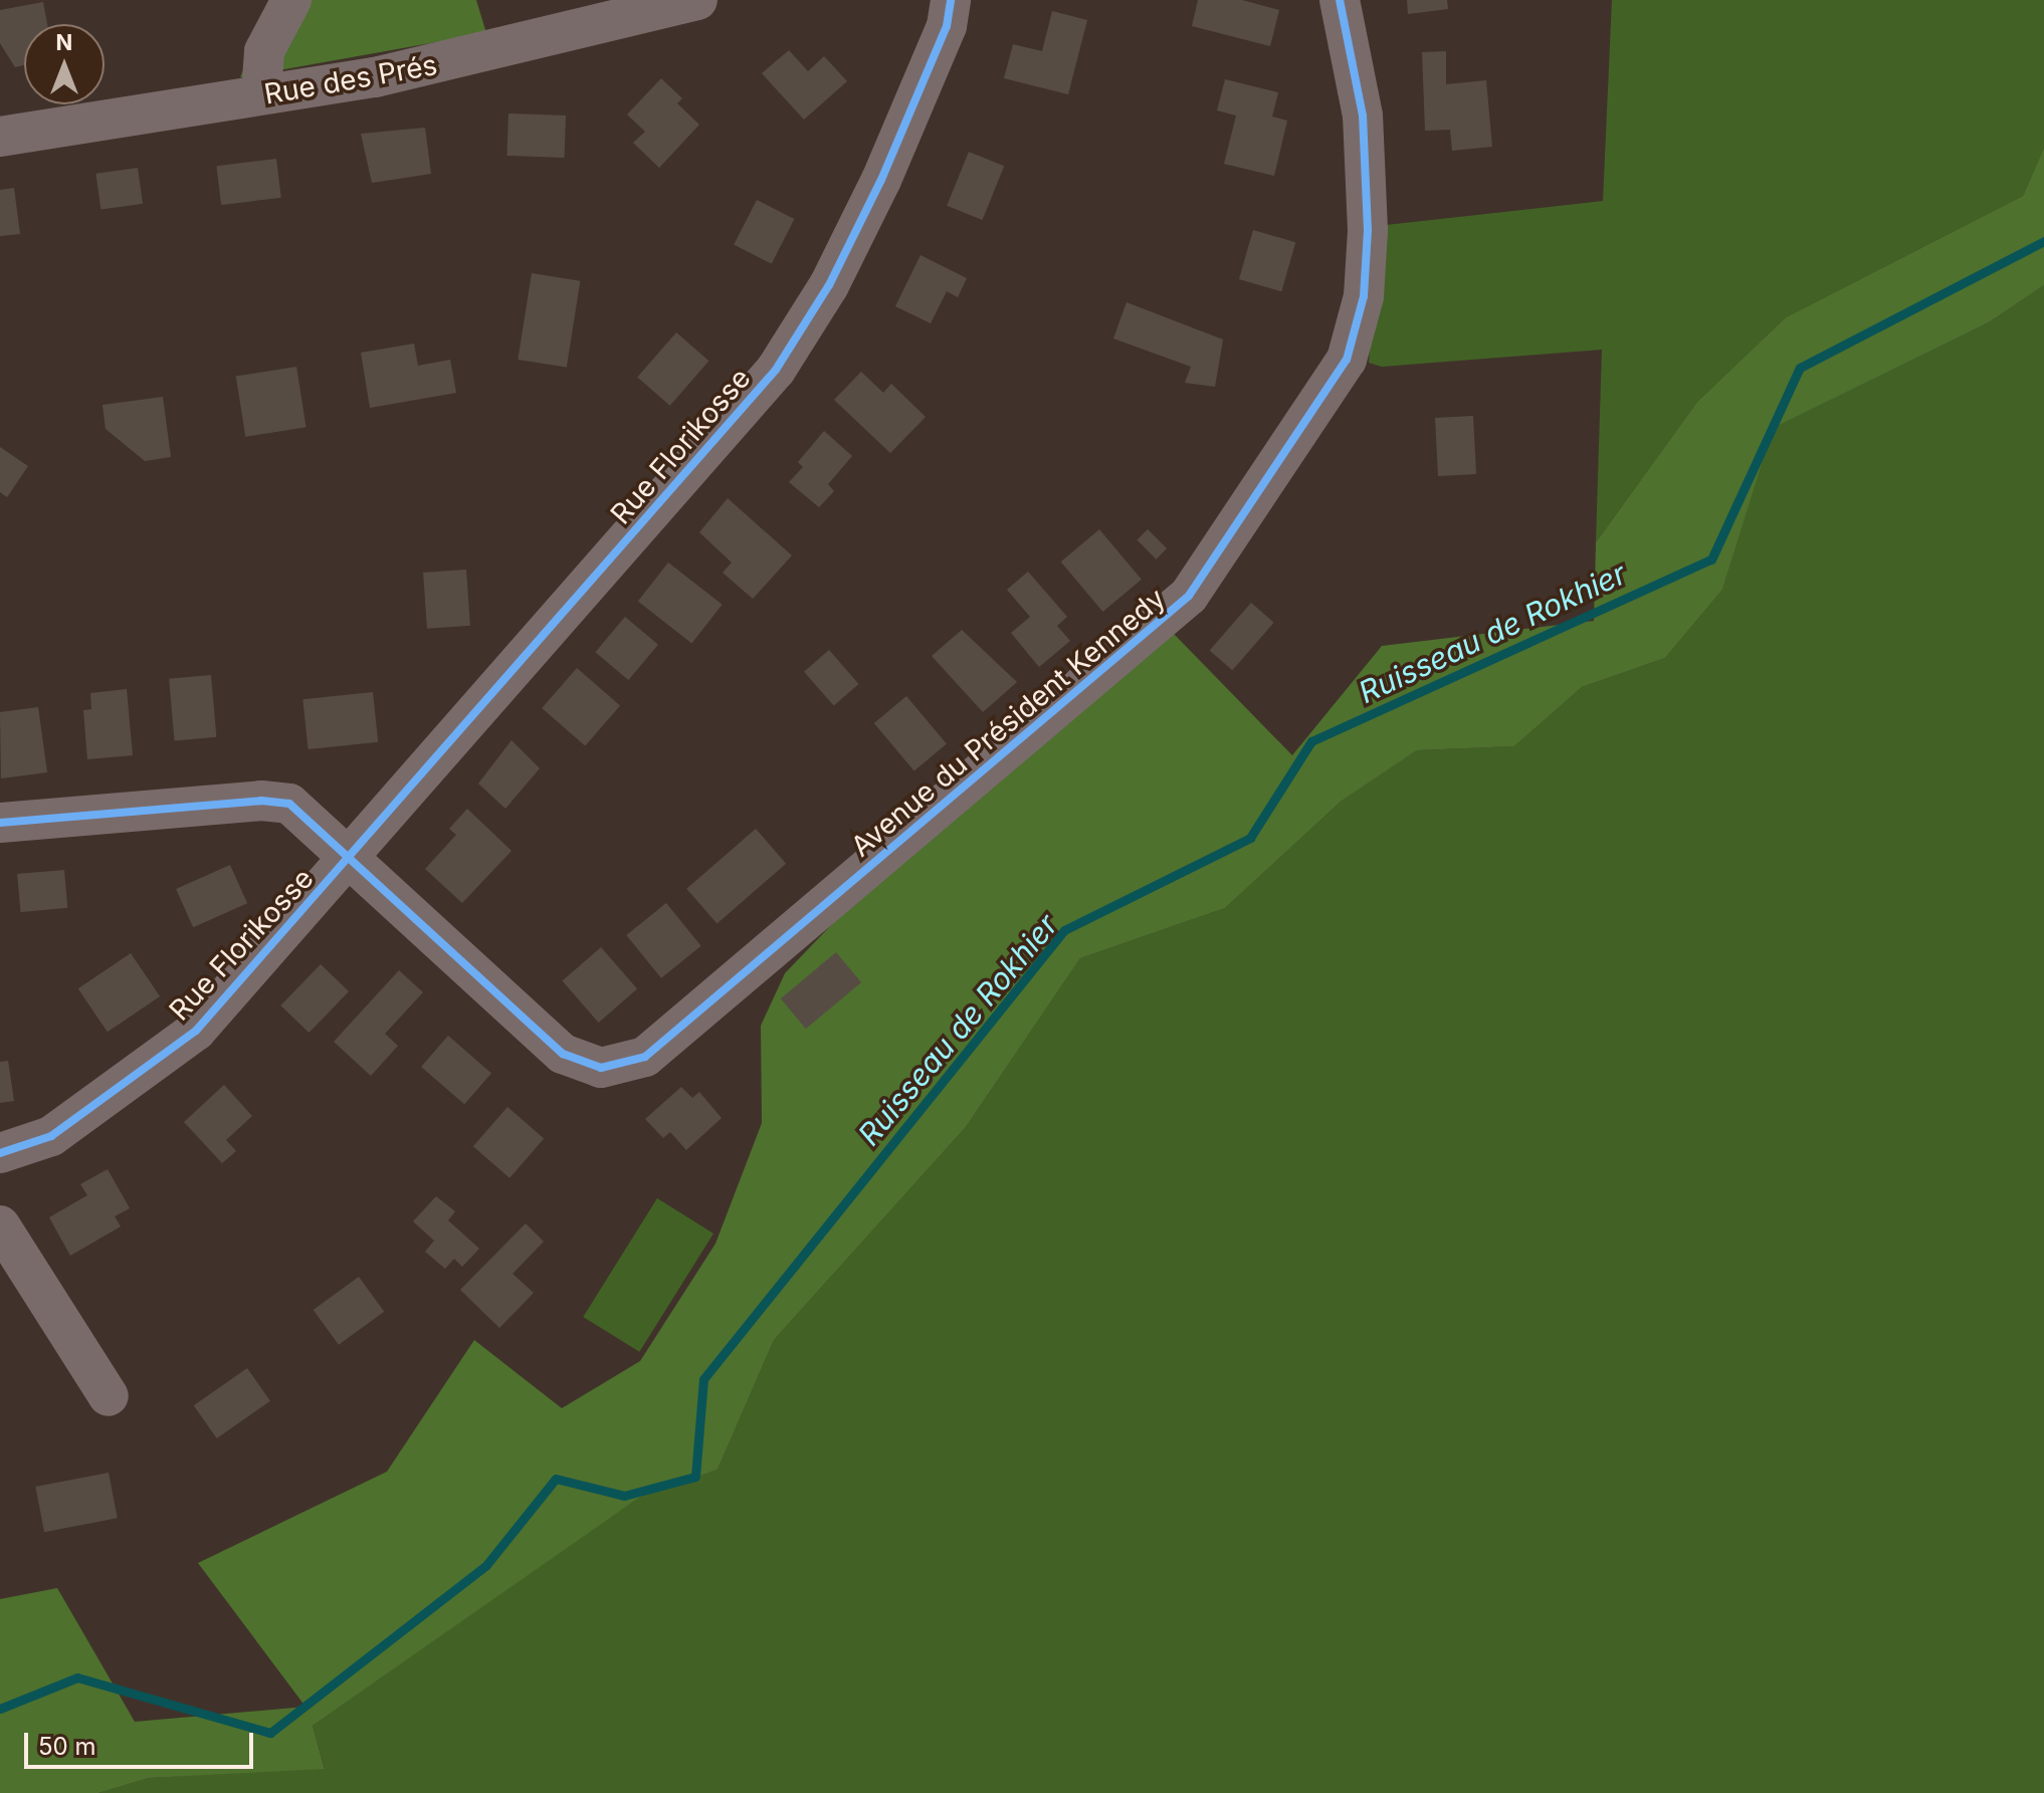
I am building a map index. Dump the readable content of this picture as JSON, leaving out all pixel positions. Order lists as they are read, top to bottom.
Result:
{
  "streets": {
    "street": ["Rue des Prés", "Rue Florikosse", "Avenue du Président Kennedy"]
  },
  "crossings": [
    ["Rue Florikosse", "Avenue du Président Kennedy"]
  ],
  "water": ["Ruisseau de Rokhier"],
  "scale_bar": "50 m",
  "north": "top"
}
